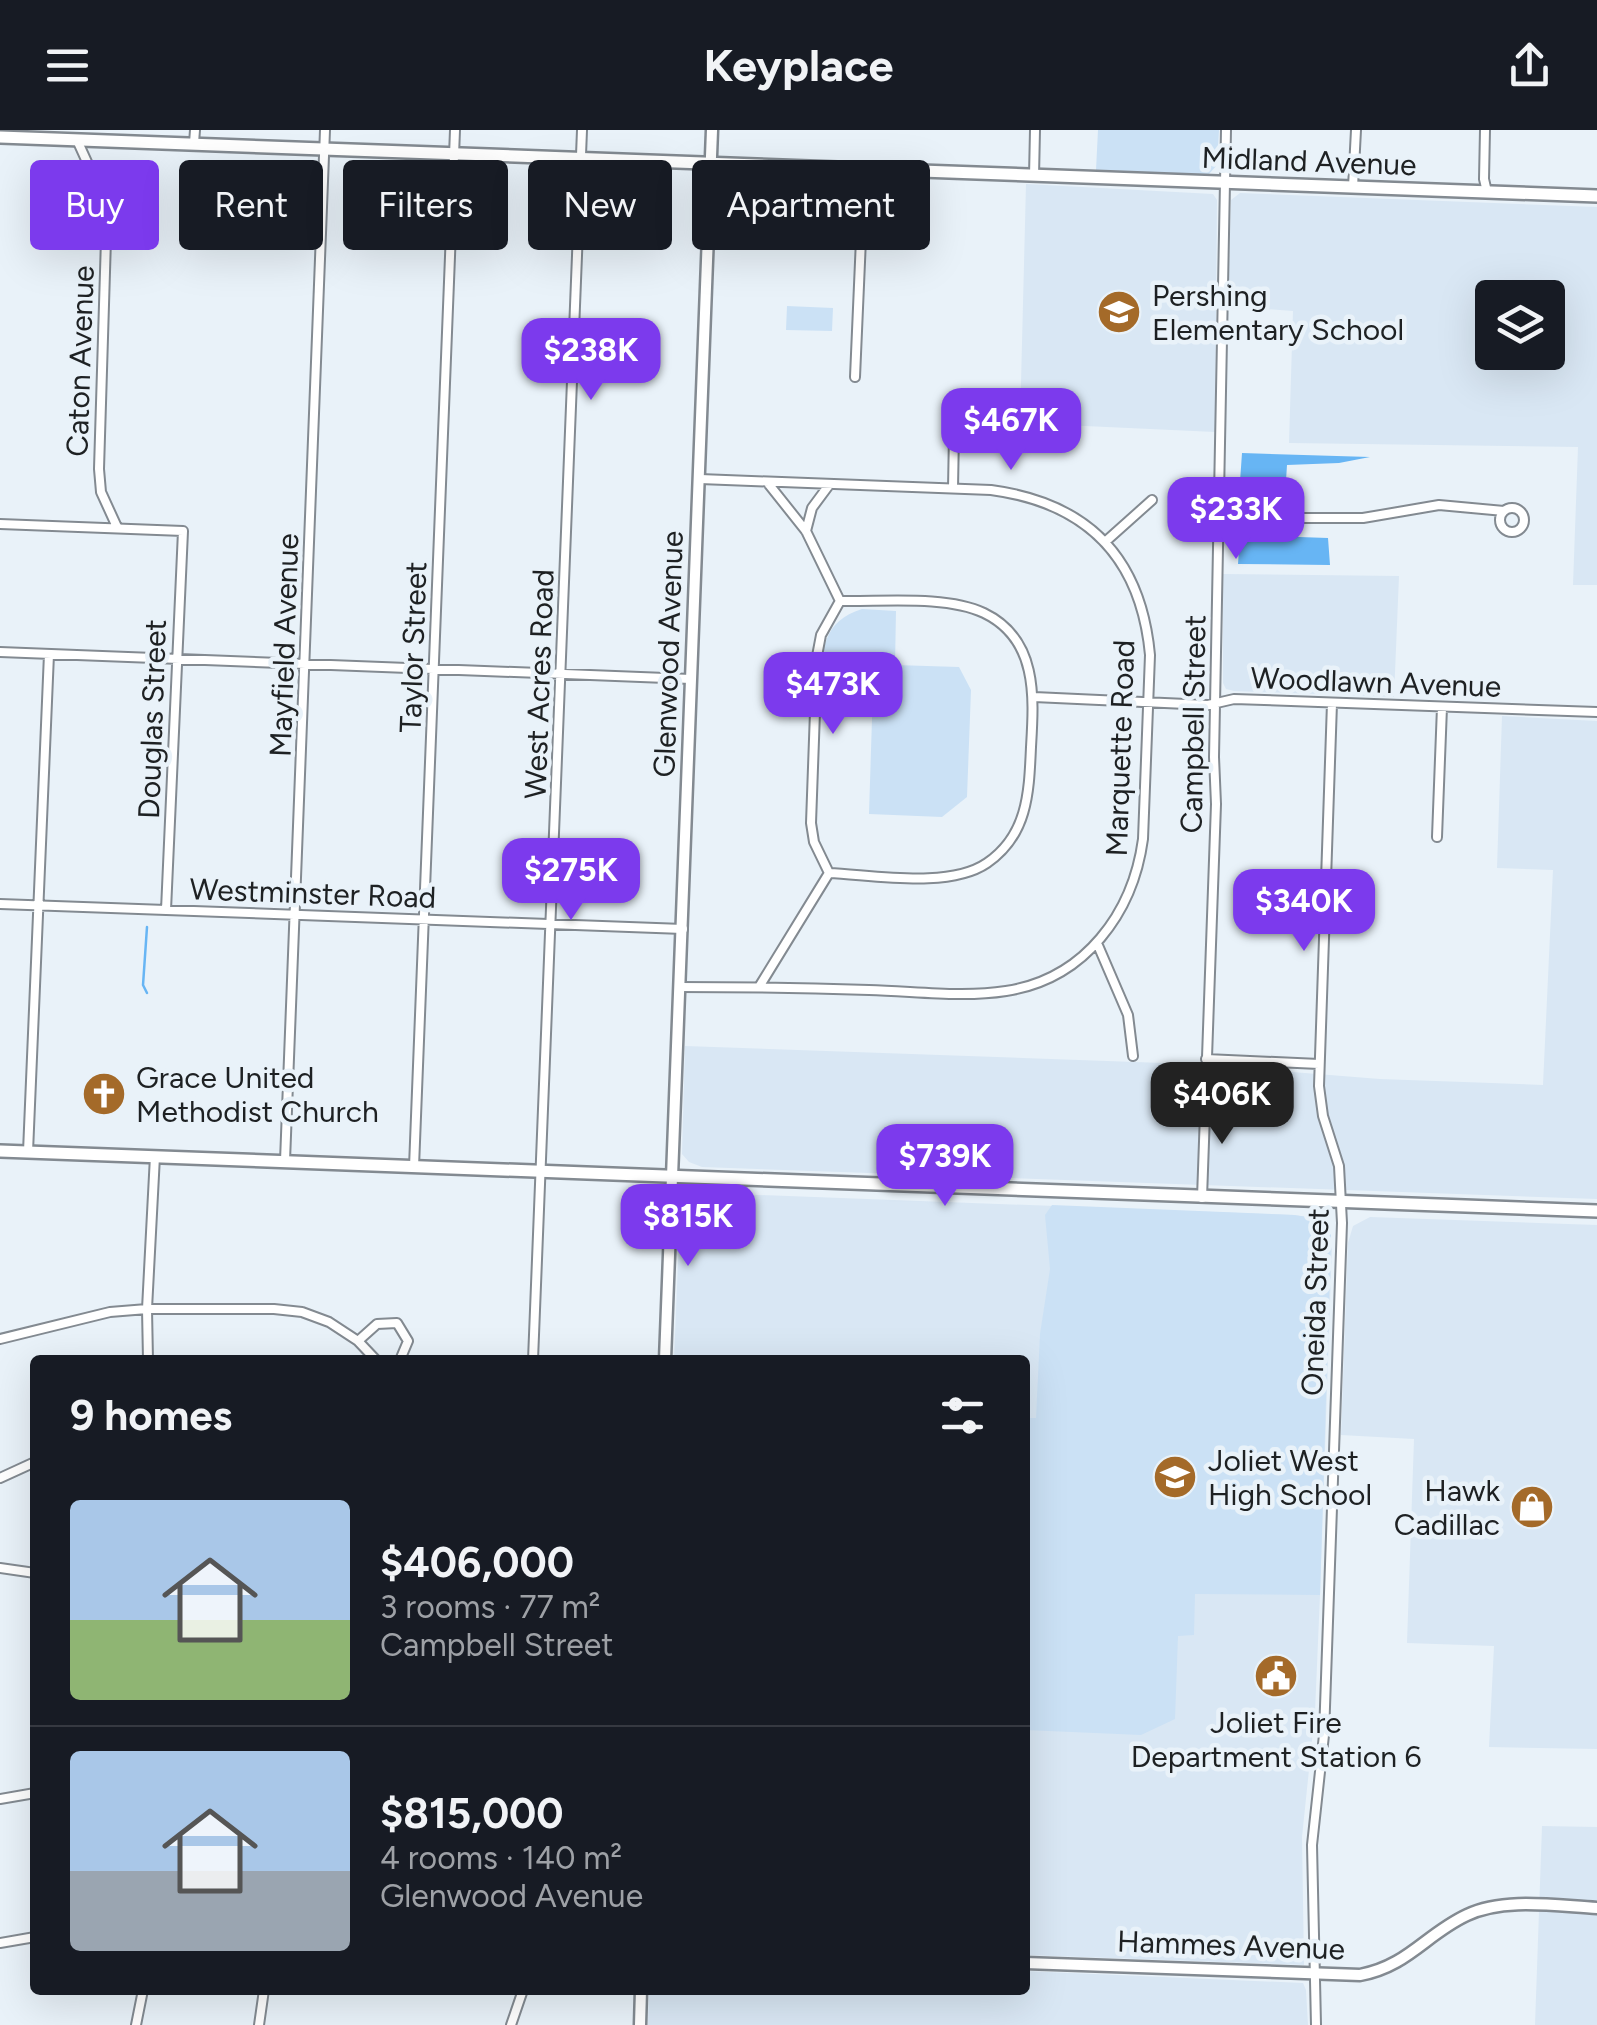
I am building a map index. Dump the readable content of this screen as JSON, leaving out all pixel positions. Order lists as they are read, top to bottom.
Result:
{
  "streets": {
    "main road": ["Midland Avenue"],
    "street": [
      "Caton Avenue",
      "Mayfield Avenue",
      "Taylor Street",
      "Glenwood Avenue",
      "Woodlawn Avenue",
      "West Acres Road",
      "Douglas Street",
      "Campbell Street",
      "Marquette Road",
      "Westminster Road",
      "Oneida Street",
      "Hammes Avenue"
    ]
  },
  "crossings": [
    ["Midland Avenue", "Caton Avenue"],
    ["Midland Avenue", "Mayfield Avenue"],
    ["Midland Avenue", "Taylor Street"],
    ["Midland Avenue", "West Acres Road"],
    ["Midland Avenue", "Campbell Street"],
    ["Caton Avenue", "Douglas Street"],
    ["Mayfield Avenue", "Westminster Road"],
    ["Taylor Street", "Westminster Road"],
    ["Glenwood Avenue", "Marquette Road"],
    ["Glenwood Avenue", "Westminster Road"],
    ["Woodlawn Avenue", "Campbell Street"],
    ["Woodlawn Avenue", "Marquette Road"],
    ["Woodlawn Avenue", "Oneida Street"],
    ["West Acres Road", "Westminster Road"],
    ["Douglas Street", "Westminster Road"],
    ["Oneida Street", "Hammes Avenue"]
  ],
  "places": {
    "school or university": ["Pershing Elementary School", "Joliet West High School"],
    "church": ["Grace United Methodist Church"],
    "shop": ["Hawk Cadillac"],
    "public building": ["Joliet Fire Department Station 6"]
  },
  "page": {
    "header": "Keyplace",
    "chip": [
      "Buy",
      "Rent",
      "Filters",
      "New",
      "Apartment"
    ],
    "price": [
      "$238K",
      "$467K",
      "$233K",
      "$473K",
      "$275K",
      "$340K",
      "$406K",
      "$739K",
      "$815K"
    ],
    "heading": "9 homes",
    "list": [
      {
        "name": "$406,000",
        "note": "3 rooms · 77 m² · Campbell Street"
      },
      {
        "name": "$815,000",
        "note": "4 rooms · 140 m² · Glenwood Avenue"
      }
    ]
  }
}
